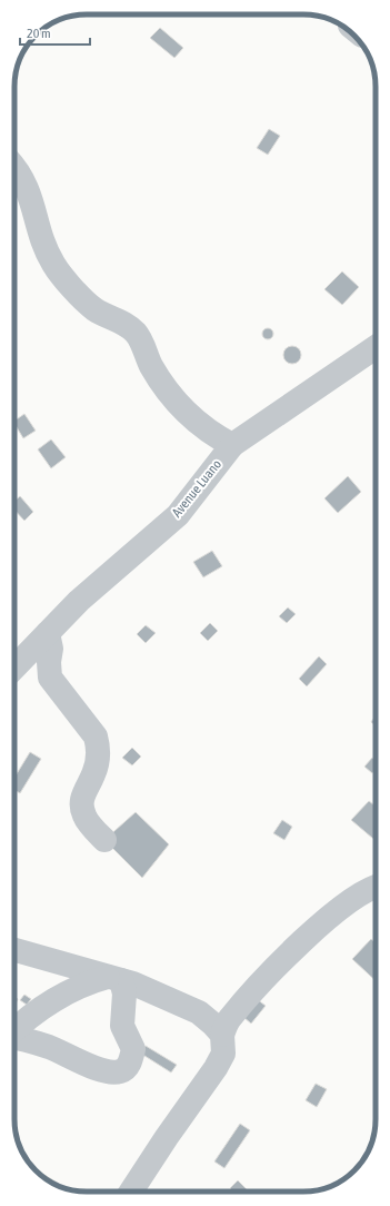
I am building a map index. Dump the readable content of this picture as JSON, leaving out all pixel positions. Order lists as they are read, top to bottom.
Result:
{
  "streets": {
    "street": ["Avenue Luano"]
  },
  "scale_bar": "20 m"
}
